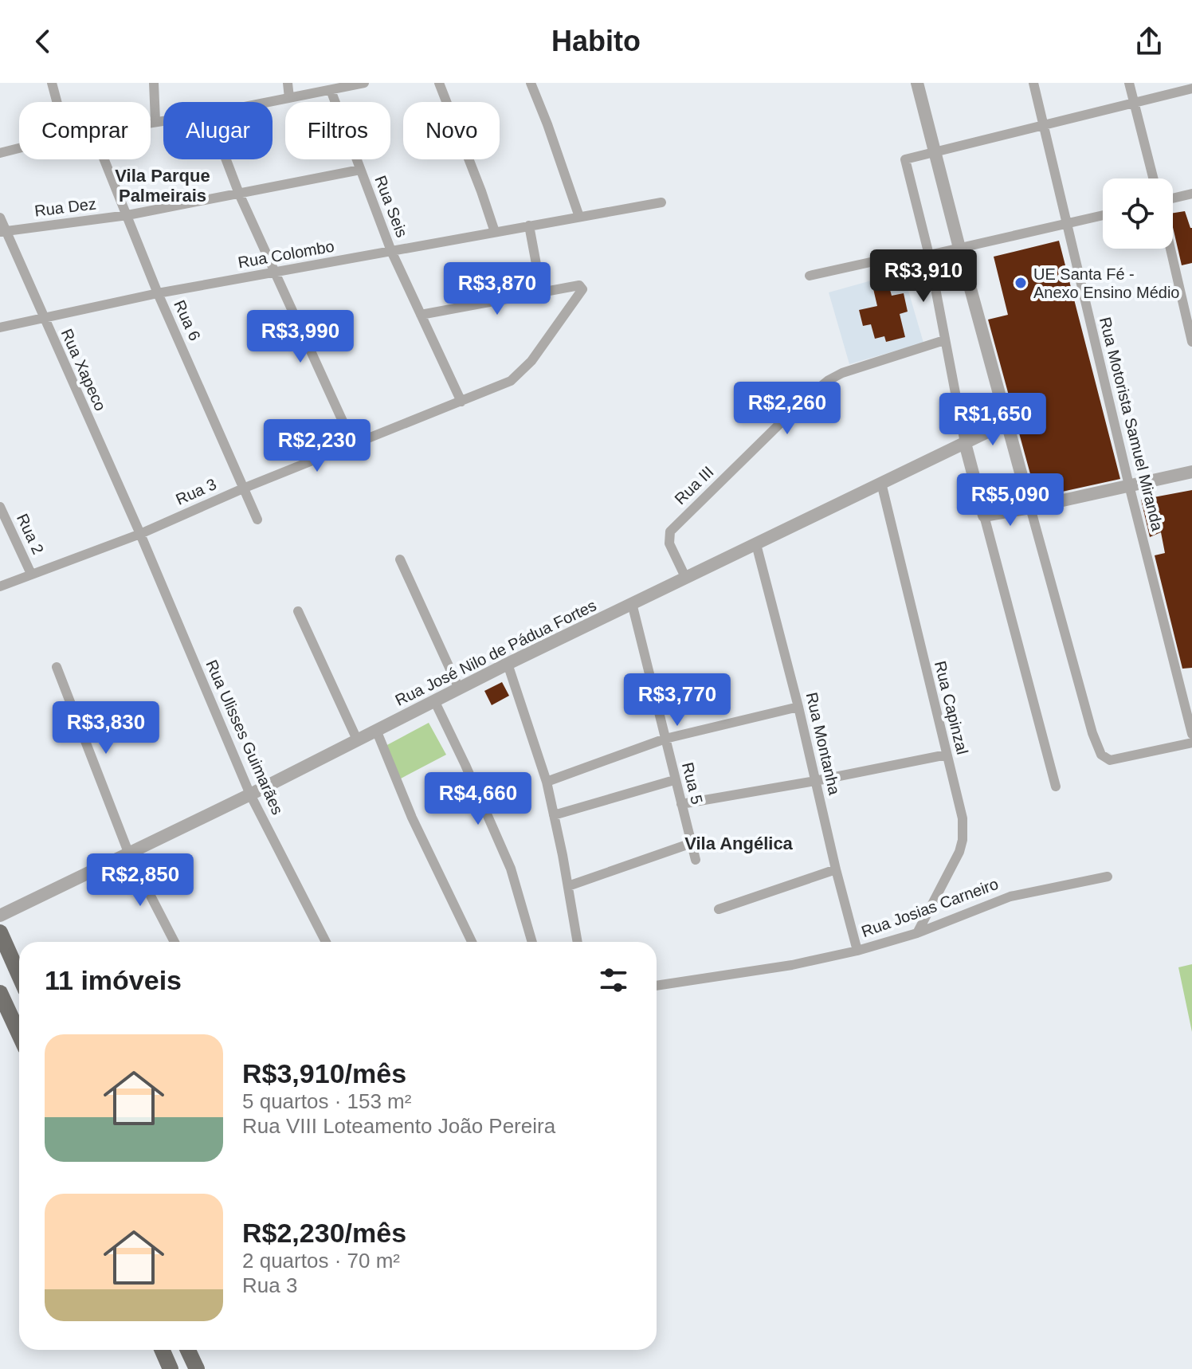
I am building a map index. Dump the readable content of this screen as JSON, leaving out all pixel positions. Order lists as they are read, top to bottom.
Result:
{
  "streets": {
    "street": [
      "Rua Seis",
      "Rua Dez",
      "Rua Colombo",
      "Rua 6",
      "Rua Xapeco",
      "Rua Motorista Samuel Miranda",
      "Rua III",
      "Rua 3",
      "Rua 2",
      "Rua José Nilo de Pádua Fortes",
      "Rua Capinzal",
      "Rua Ulisses Guimarães",
      "Rua Montanha",
      "Rua 5",
      "Rua Josias Carneiro"
    ]
  },
  "crossings": [
    ["Rua Seis", "Rua Dez"],
    ["Rua Seis", "Rua Colombo"],
    ["Rua Seis", "Rua 3"],
    ["Rua Dez", "Rua 6"],
    ["Rua Dez", "Rua Xapeco"],
    ["Rua Colombo", "Rua 6"],
    ["Rua Colombo", "Rua Xapeco"],
    ["Rua 6", "Rua 3"],
    ["Rua Xapeco", "Rua 3"],
    ["Rua Xapeco", "Rua Ulisses Guimarães"],
    ["Rua III", "Rua José Nilo de Pádua Fortes"],
    ["Rua 3", "Rua 2"],
    ["Rua 3", "Rua Ulisses Guimarães"],
    ["Rua José Nilo de Pádua Fortes", "Rua Capinzal"],
    ["Rua José Nilo de Pádua Fortes", "Rua Ulisses Guimarães"],
    ["Rua José Nilo de Pádua Fortes", "Rua Montanha"],
    ["Rua José Nilo de Pádua Fortes", "Rua 5"],
    ["Rua Capinzal", "Rua Josias Carneiro"],
    ["Rua Montanha", "Rua Josias Carneiro"]
  ],
  "districts": ["Vila Parque Palmeirais", "Vila Angélica"],
  "places": ["UE Santa Fé - Anexo Ensino Médio"],
  "page": {
    "header": "Habito",
    "chip": [
      "Comprar",
      "Alugar",
      "Filtros",
      "Novo"
    ],
    "price": [
      "R$3,910",
      "R$3,870",
      "R$3,990",
      "R$2,260",
      "R$1,650",
      "R$2,230",
      "R$5,090",
      "R$3,770",
      "R$3,830",
      "R$4,660",
      "R$2,850"
    ],
    "heading": "11 imóveis",
    "list": [
      {
        "name": "R$3,910/mês",
        "note": "5 quartos · 153 m² · Rua VIII Loteamento João Pereira"
      },
      {
        "name": "R$2,230/mês",
        "note": "2 quartos · 70 m² · Rua 3"
      }
    ]
  }
}
